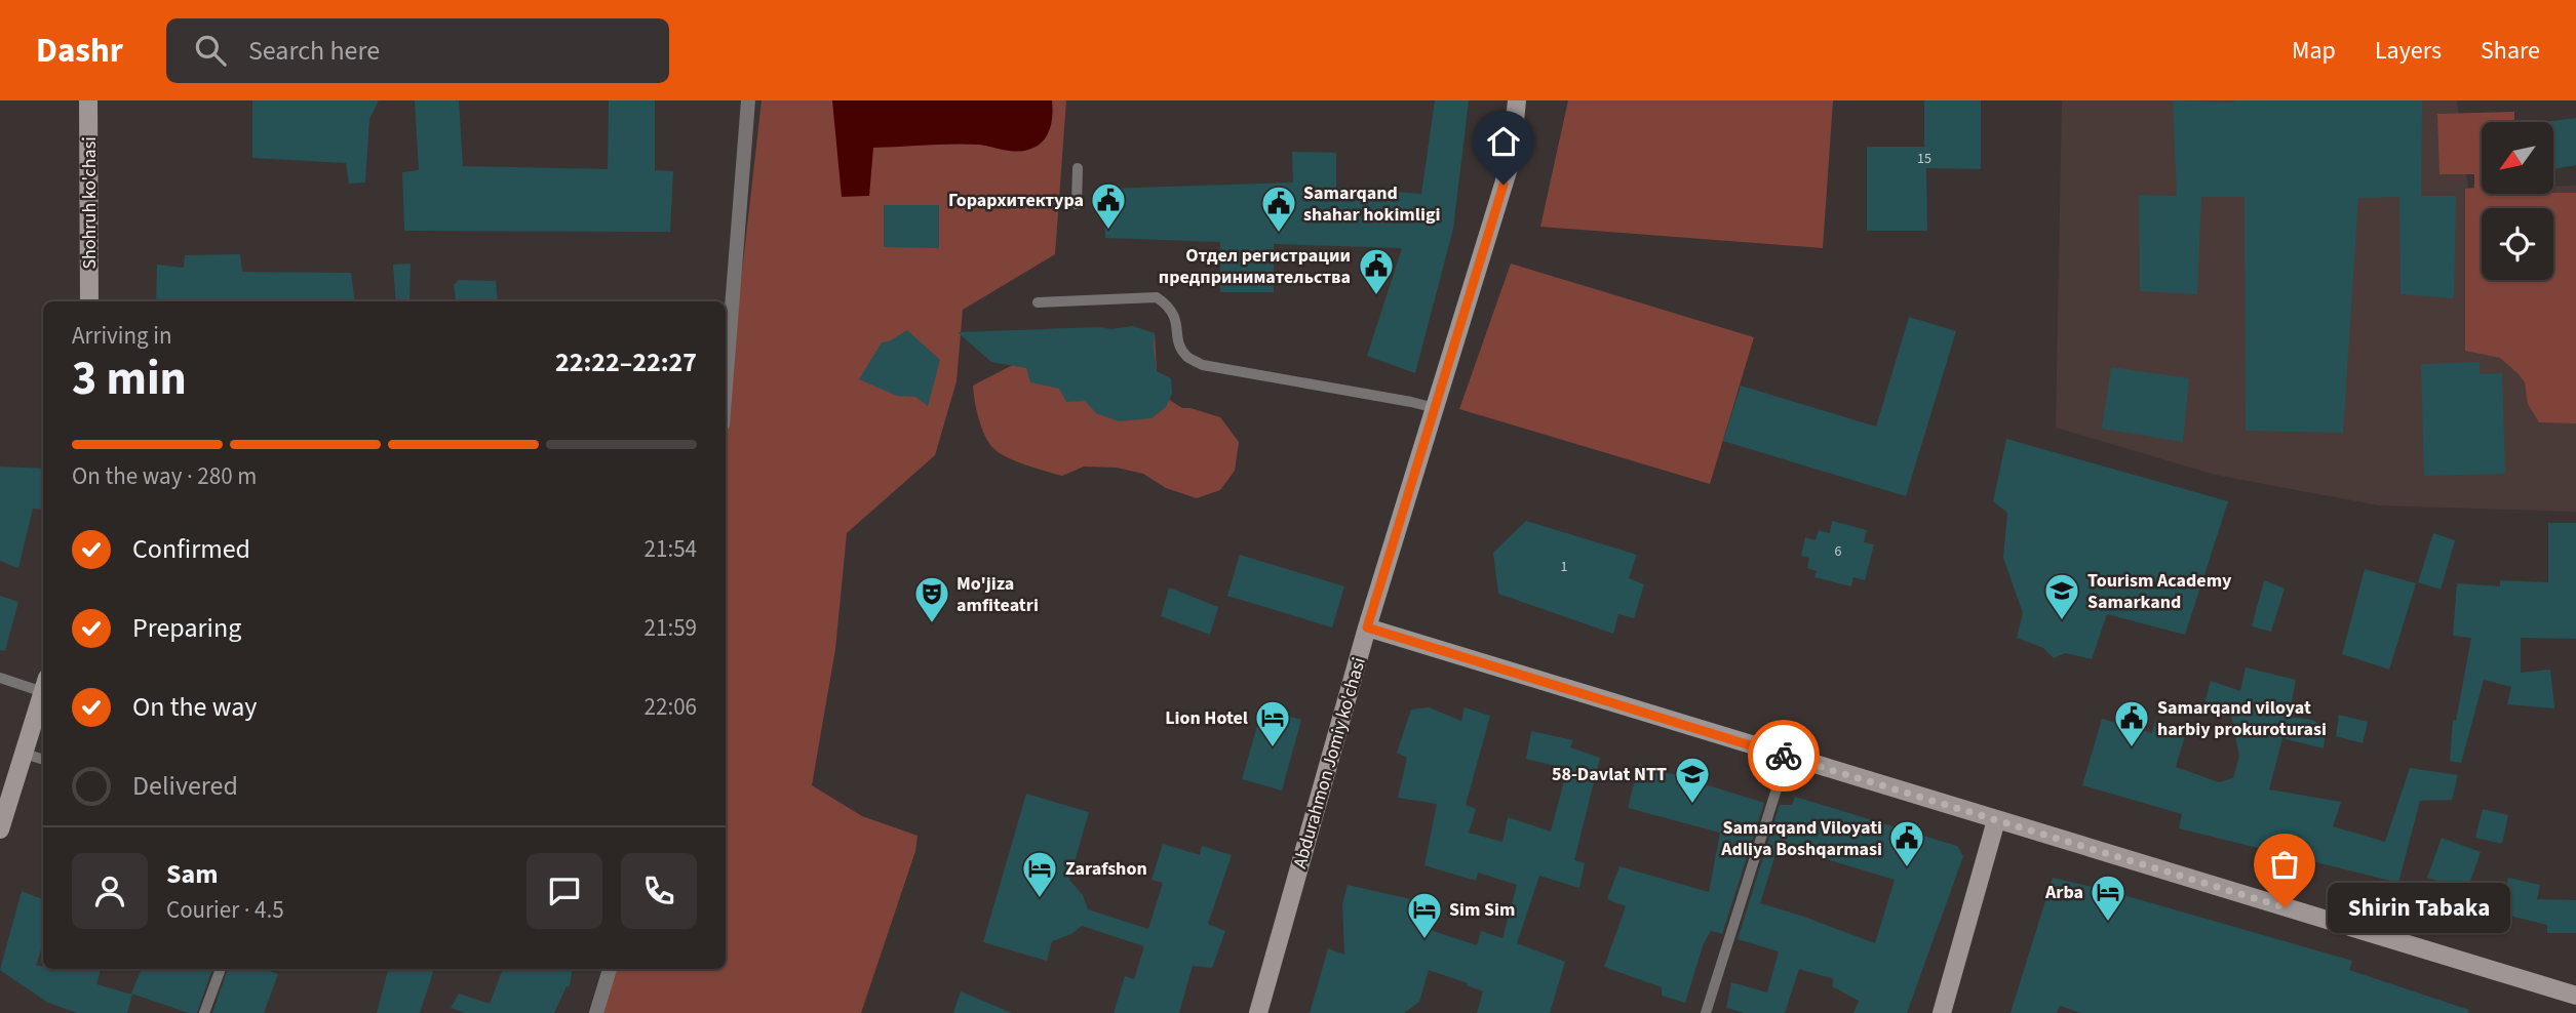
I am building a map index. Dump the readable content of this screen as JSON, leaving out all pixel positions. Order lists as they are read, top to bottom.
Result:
{
  "streets": {
    "main road": ["Shohruh ko'chasi", "Abdurahmon Jomiy ko'chasi"]
  },
  "places": {
    "public building": [
      "Горархитектура",
      "Samarqand shahar hokimligi",
      "Отдел регистрации предпринимательства",
      "Samarqand viloyat harbiy prokuroturasi",
      "Samarqand Viloyati Adliya Boshqarmasi"
    ],
    "school or university": ["Tourism Academy Samarkand", "58-Davlat NTT"],
    "theatre": ["Mo'jiza amfiteatri"],
    "hotel": [
      "Lion Hotel",
      "Zarafshon",
      "Arba",
      "Sim Sim"
    ],
    "other": ["Shirin Tabaka"]
  },
  "house_numbers": ["15", "6", "1"],
  "north": "bottom left",
  "page": {
    "header": "Dashr",
    "search": "Search here",
    "nav": ["Map", "Layers", "Share"],
    "heading": ["3 min", "Arriving in", "22:22–22:27"],
    "panel": ["Sam", "Courier · 4.5"],
    "bar": "On the way · 280 m",
    "list": [
      ["Confirmed", "21:54"],
      ["Preparing", "21:59"],
      ["On the way", "22:06"],
      "Delivered"
    ],
    "bubble": "Shirin Tabaka"
  }
}
